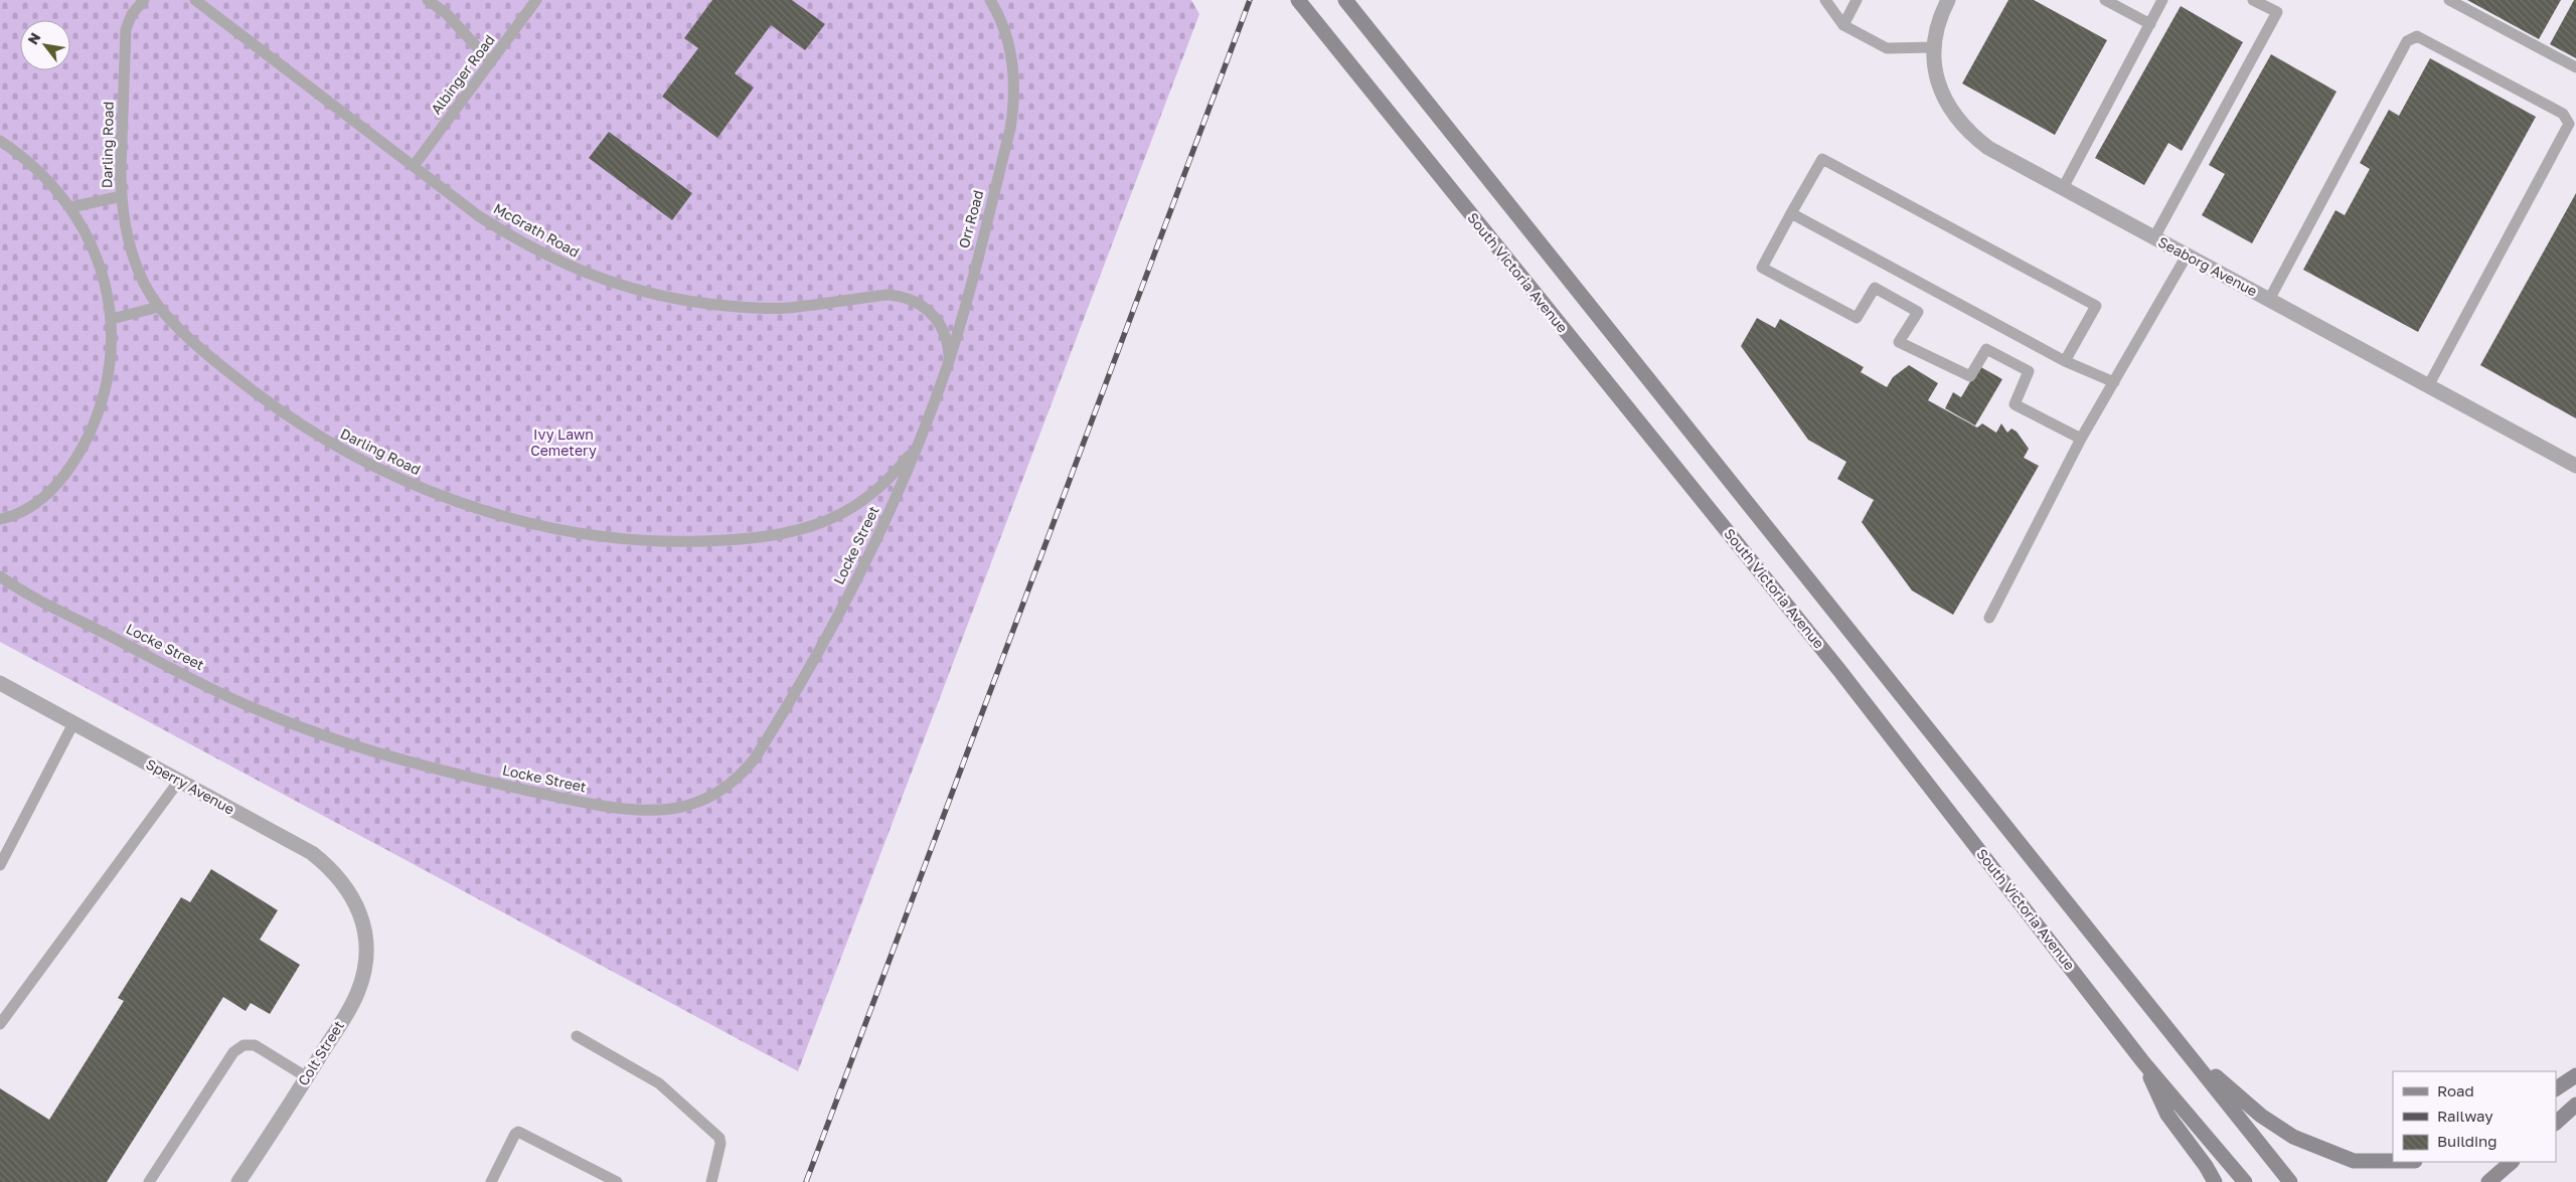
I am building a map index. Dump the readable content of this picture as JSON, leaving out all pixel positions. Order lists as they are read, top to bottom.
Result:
{
  "streets": {
    "main road": ["South Victoria Avenue"],
    "street": ["Seaborg Avenue", "Sperry Avenue", "Colt Street"],
    "lane": [
      "Albinger Road",
      "Darling Road",
      "Orr Road",
      "McGrath Road",
      "Locke Street"
    ]
  },
  "crossings": [
    ["Albinger Road", "McGrath Road"],
    ["Darling Road", "Orr Road"],
    ["Darling Road", "Locke Street"],
    ["Orr Road", "McGrath Road"],
    ["Orr Road", "Locke Street"],
    ["Sperry Avenue", "Colt Street"]
  ],
  "parks": ["Ivy Lawn Cemetery"],
  "legend": ["Road", "Railway", "Building"],
  "north": "top left"
}
